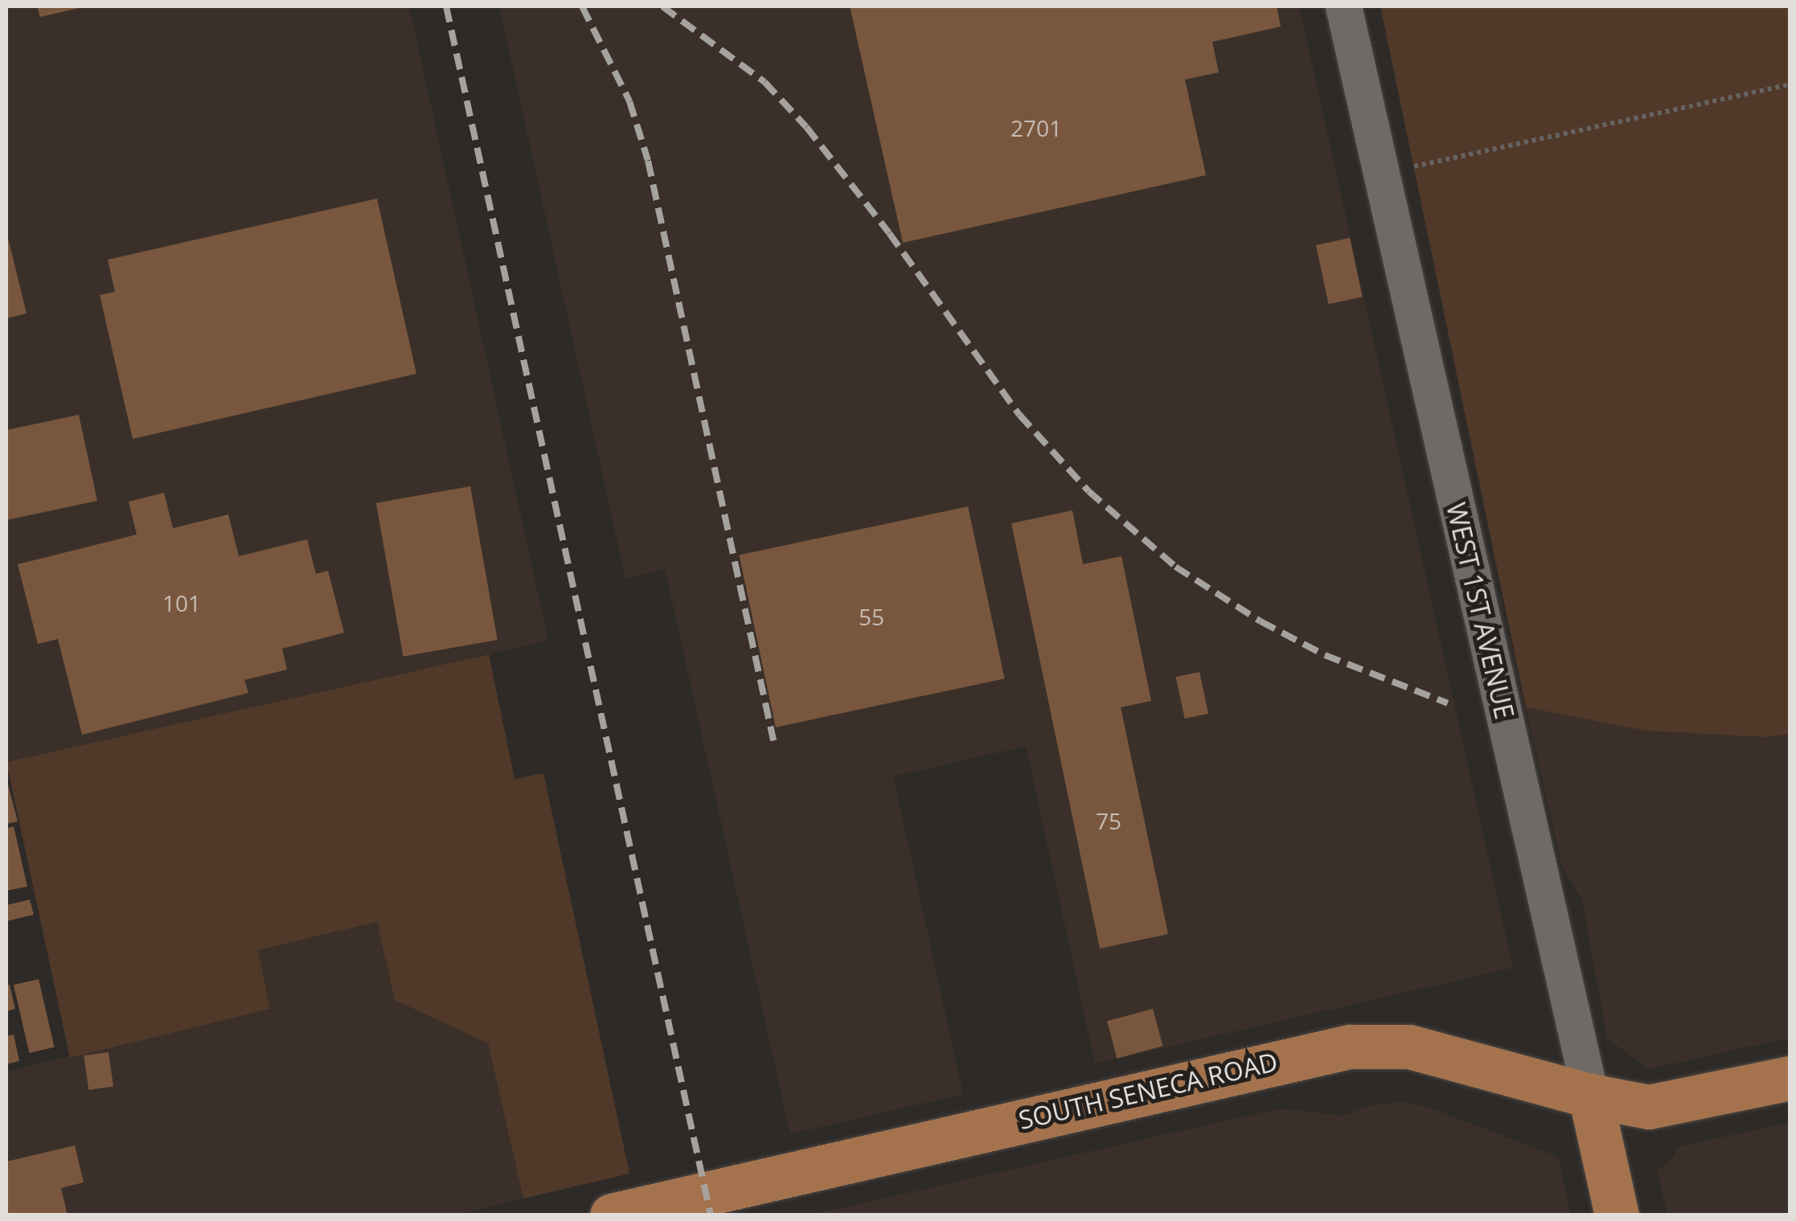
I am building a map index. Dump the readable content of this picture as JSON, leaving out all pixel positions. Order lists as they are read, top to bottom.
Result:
{
  "streets": {
    "main road": ["WEST 1ST AVENUE", "SOUTH SENECA ROAD"]
  },
  "crossings": [
    ["WEST 1ST AVENUE", "SOUTH SENECA ROAD"]
  ],
  "house_numbers": [
    "2701",
    "101",
    "55",
    "75"
  ]
}
